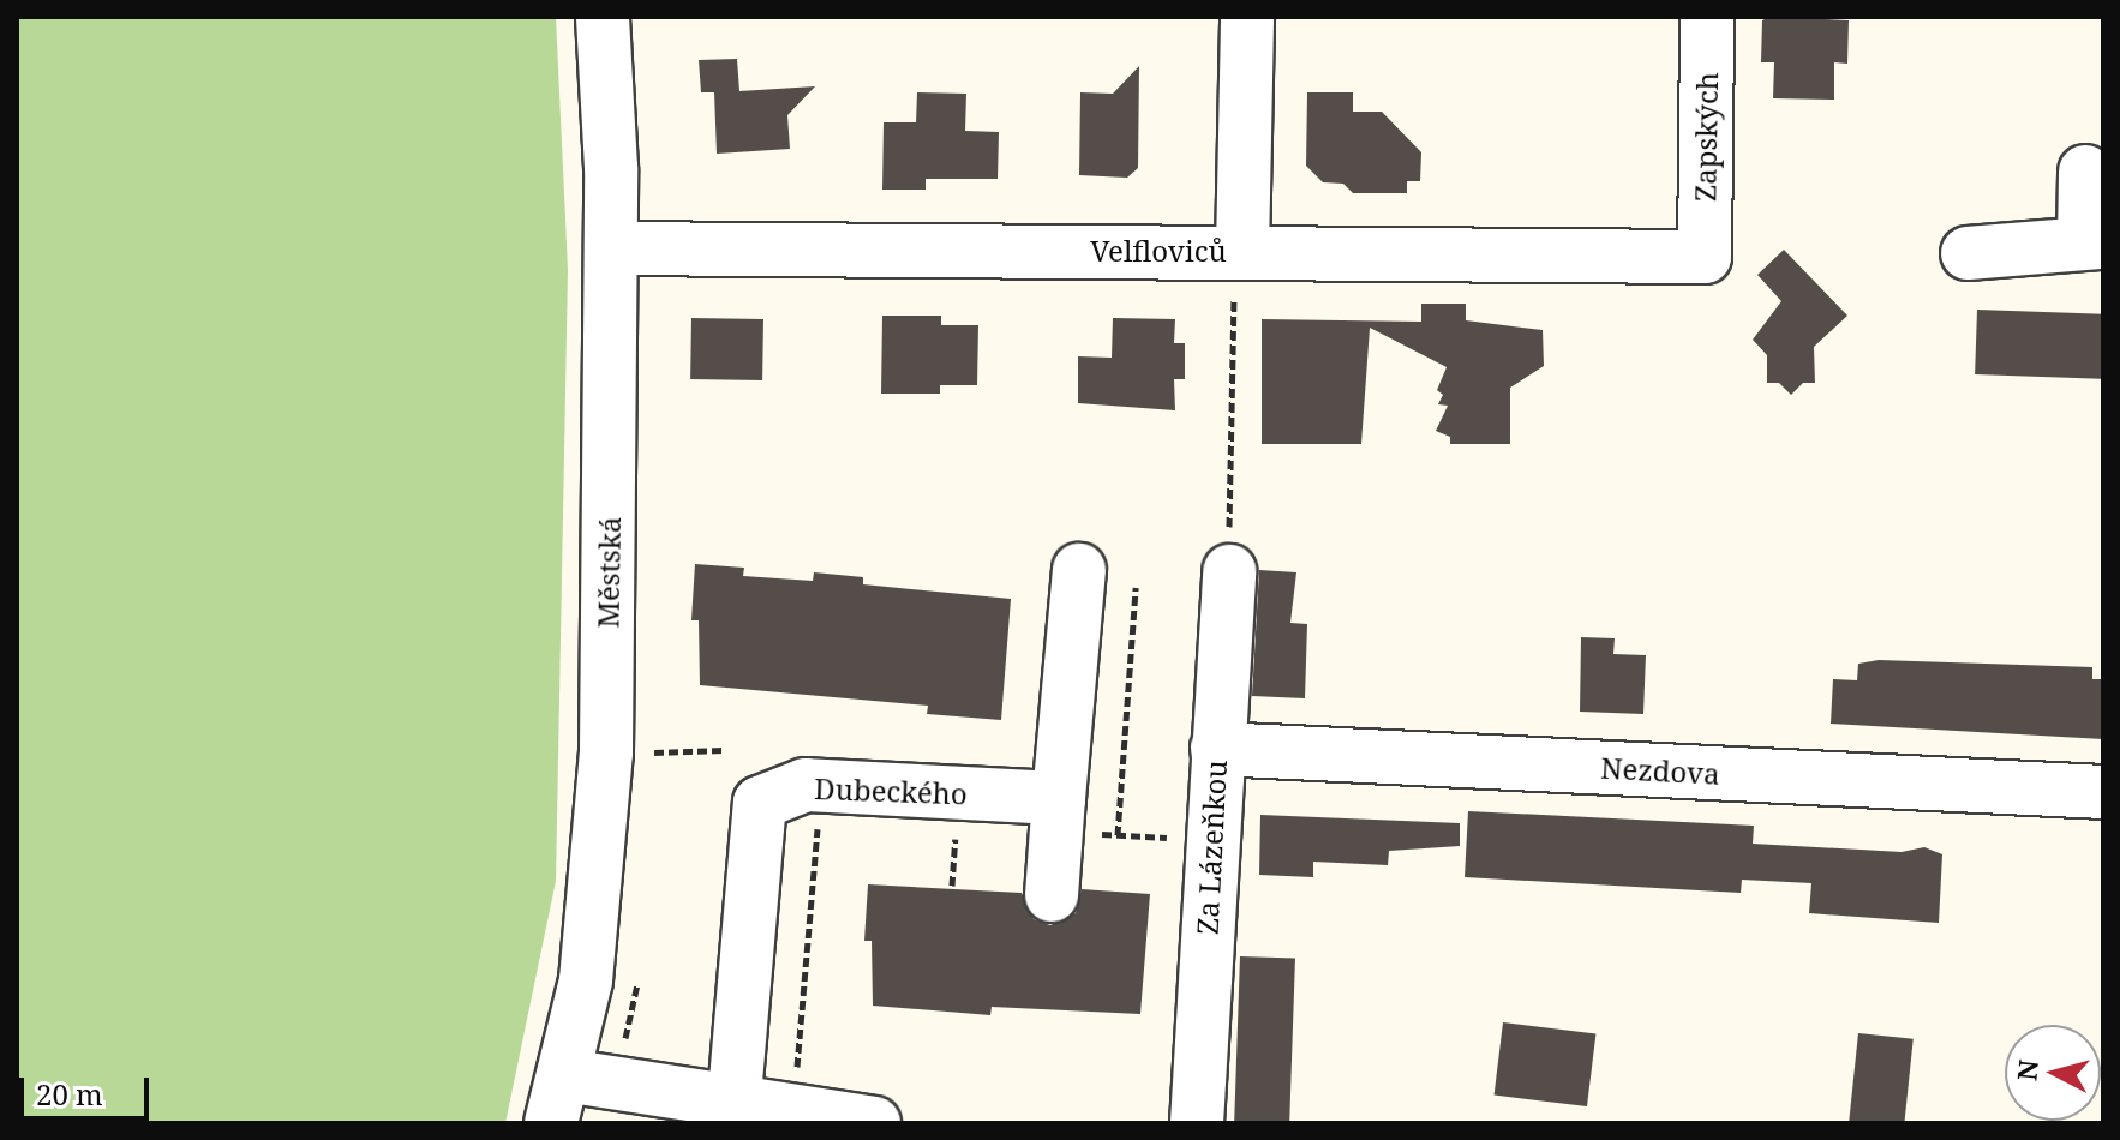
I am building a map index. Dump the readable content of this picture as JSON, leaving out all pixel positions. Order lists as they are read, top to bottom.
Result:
{
  "streets": {
    "street": [
      "Zapských",
      "Velfloviců",
      "Městská",
      "Nezdova",
      "Dubeckého",
      "Za Lázeňkou"
    ]
  },
  "crossings": [
    ["Zapských", "Velfloviců"],
    ["Velfloviců", "Městská"],
    ["Nezdova", "Za Lázeňkou"]
  ],
  "scale_bar": "20 m",
  "north": "left"
}
